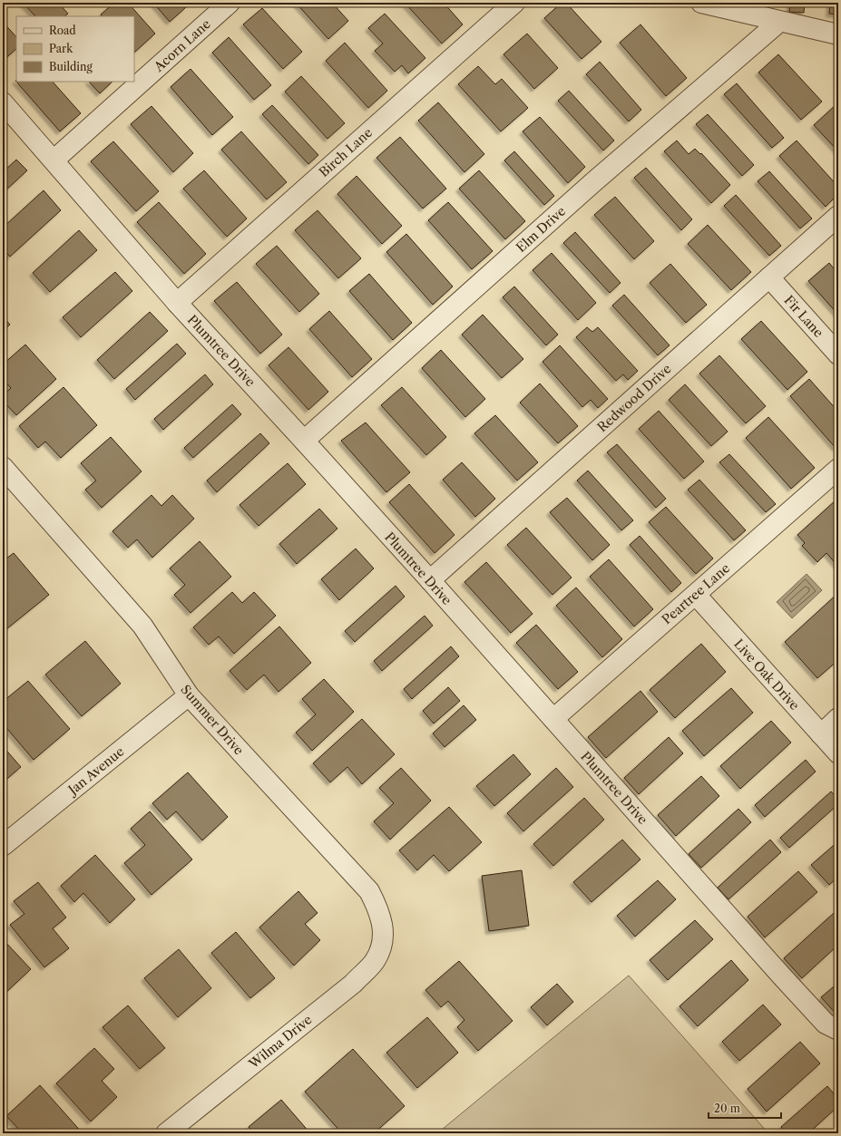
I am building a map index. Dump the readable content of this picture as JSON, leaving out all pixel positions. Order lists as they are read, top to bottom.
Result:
{
  "streets": {
    "street": [
      "Acorn Lane",
      "Birch Lane",
      "Elm Drive",
      "Fir Lane",
      "Plumtree Drive",
      "Redwood Drive",
      "Peartree Lane",
      "Live Oak Drive",
      "Summer Drive",
      "Jan Avenue",
      "Wilma Drive"
    ]
  },
  "crossings": [
    ["Acorn Lane", "Plumtree Drive"],
    ["Birch Lane", "Plumtree Drive"],
    ["Elm Drive", "Plumtree Drive"],
    ["Fir Lane", "Redwood Drive"],
    ["Plumtree Drive", "Redwood Drive"],
    ["Plumtree Drive", "Peartree Lane"],
    ["Peartree Lane", "Live Oak Drive"],
    ["Summer Drive", "Jan Avenue"],
    ["Summer Drive", "Wilma Drive"]
  ],
  "legend": ["Road", "Park", "Building"],
  "scale_bar": "20 m"
}
